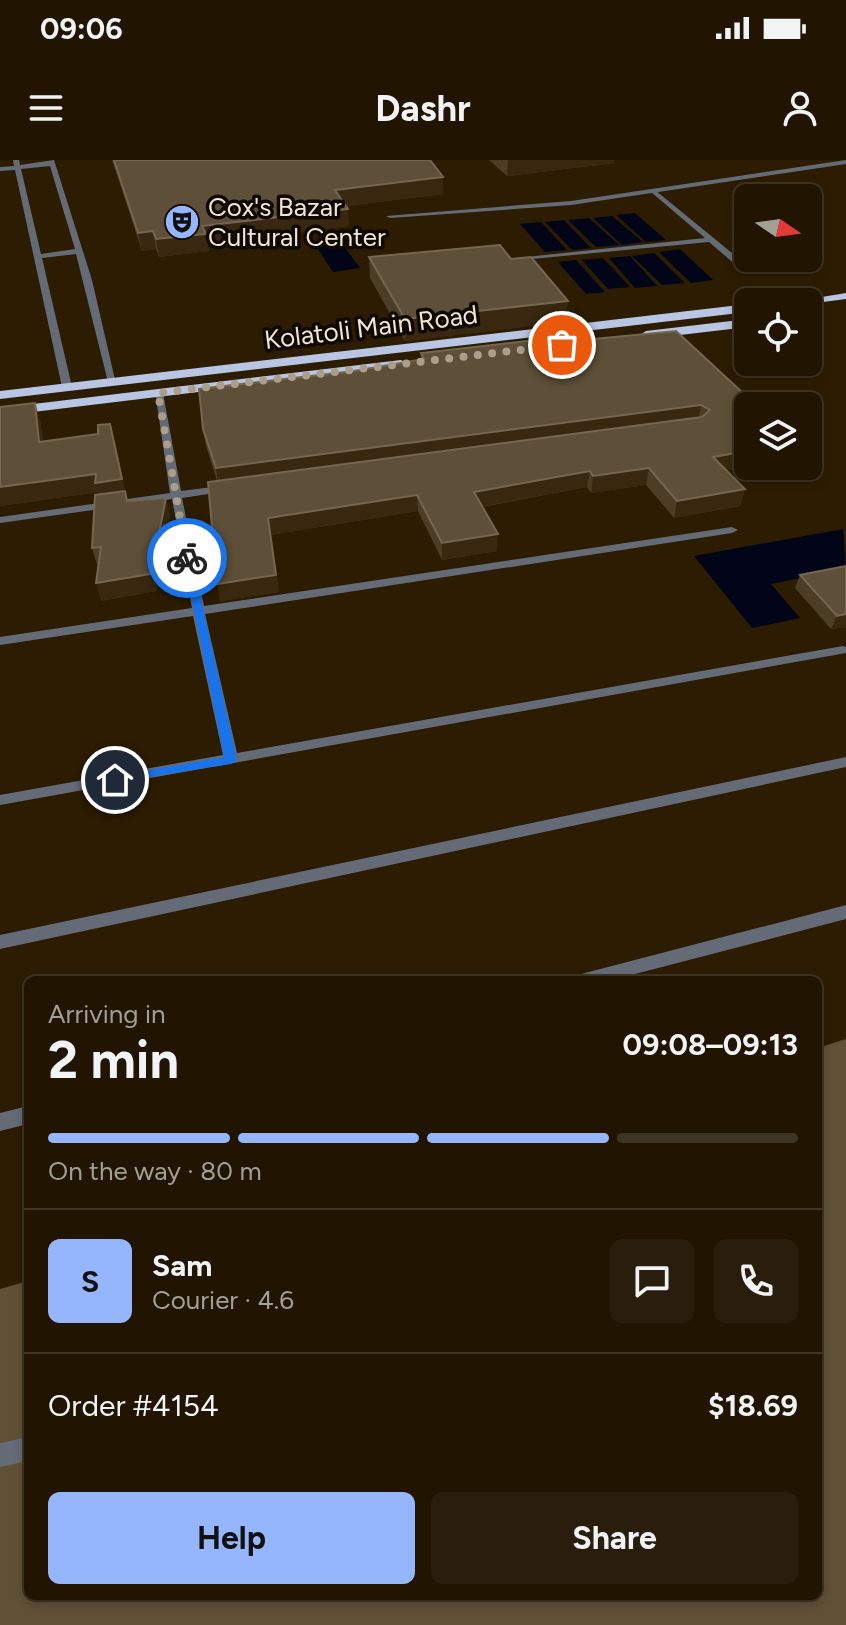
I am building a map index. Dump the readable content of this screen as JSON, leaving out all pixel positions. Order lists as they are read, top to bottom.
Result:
{
  "streets": {
    "highway": ["Kolatoli Main Road"]
  },
  "places": {
    "theatre": ["Cox's Bazar Cultural Center"]
  },
  "north": "right",
  "page": {
    "status": "09:06",
    "header": "Dashr",
    "heading": ["2 min", "Arriving in", "09:08–09:13"],
    "panel": [
      "Sam",
      "Courier · 4.6",
      "Order #4154",
      "$18.69"
    ],
    "bar": "On the way · 80 m",
    "round": "S",
    "buttons": ["Help", "Share"]
  }
}
